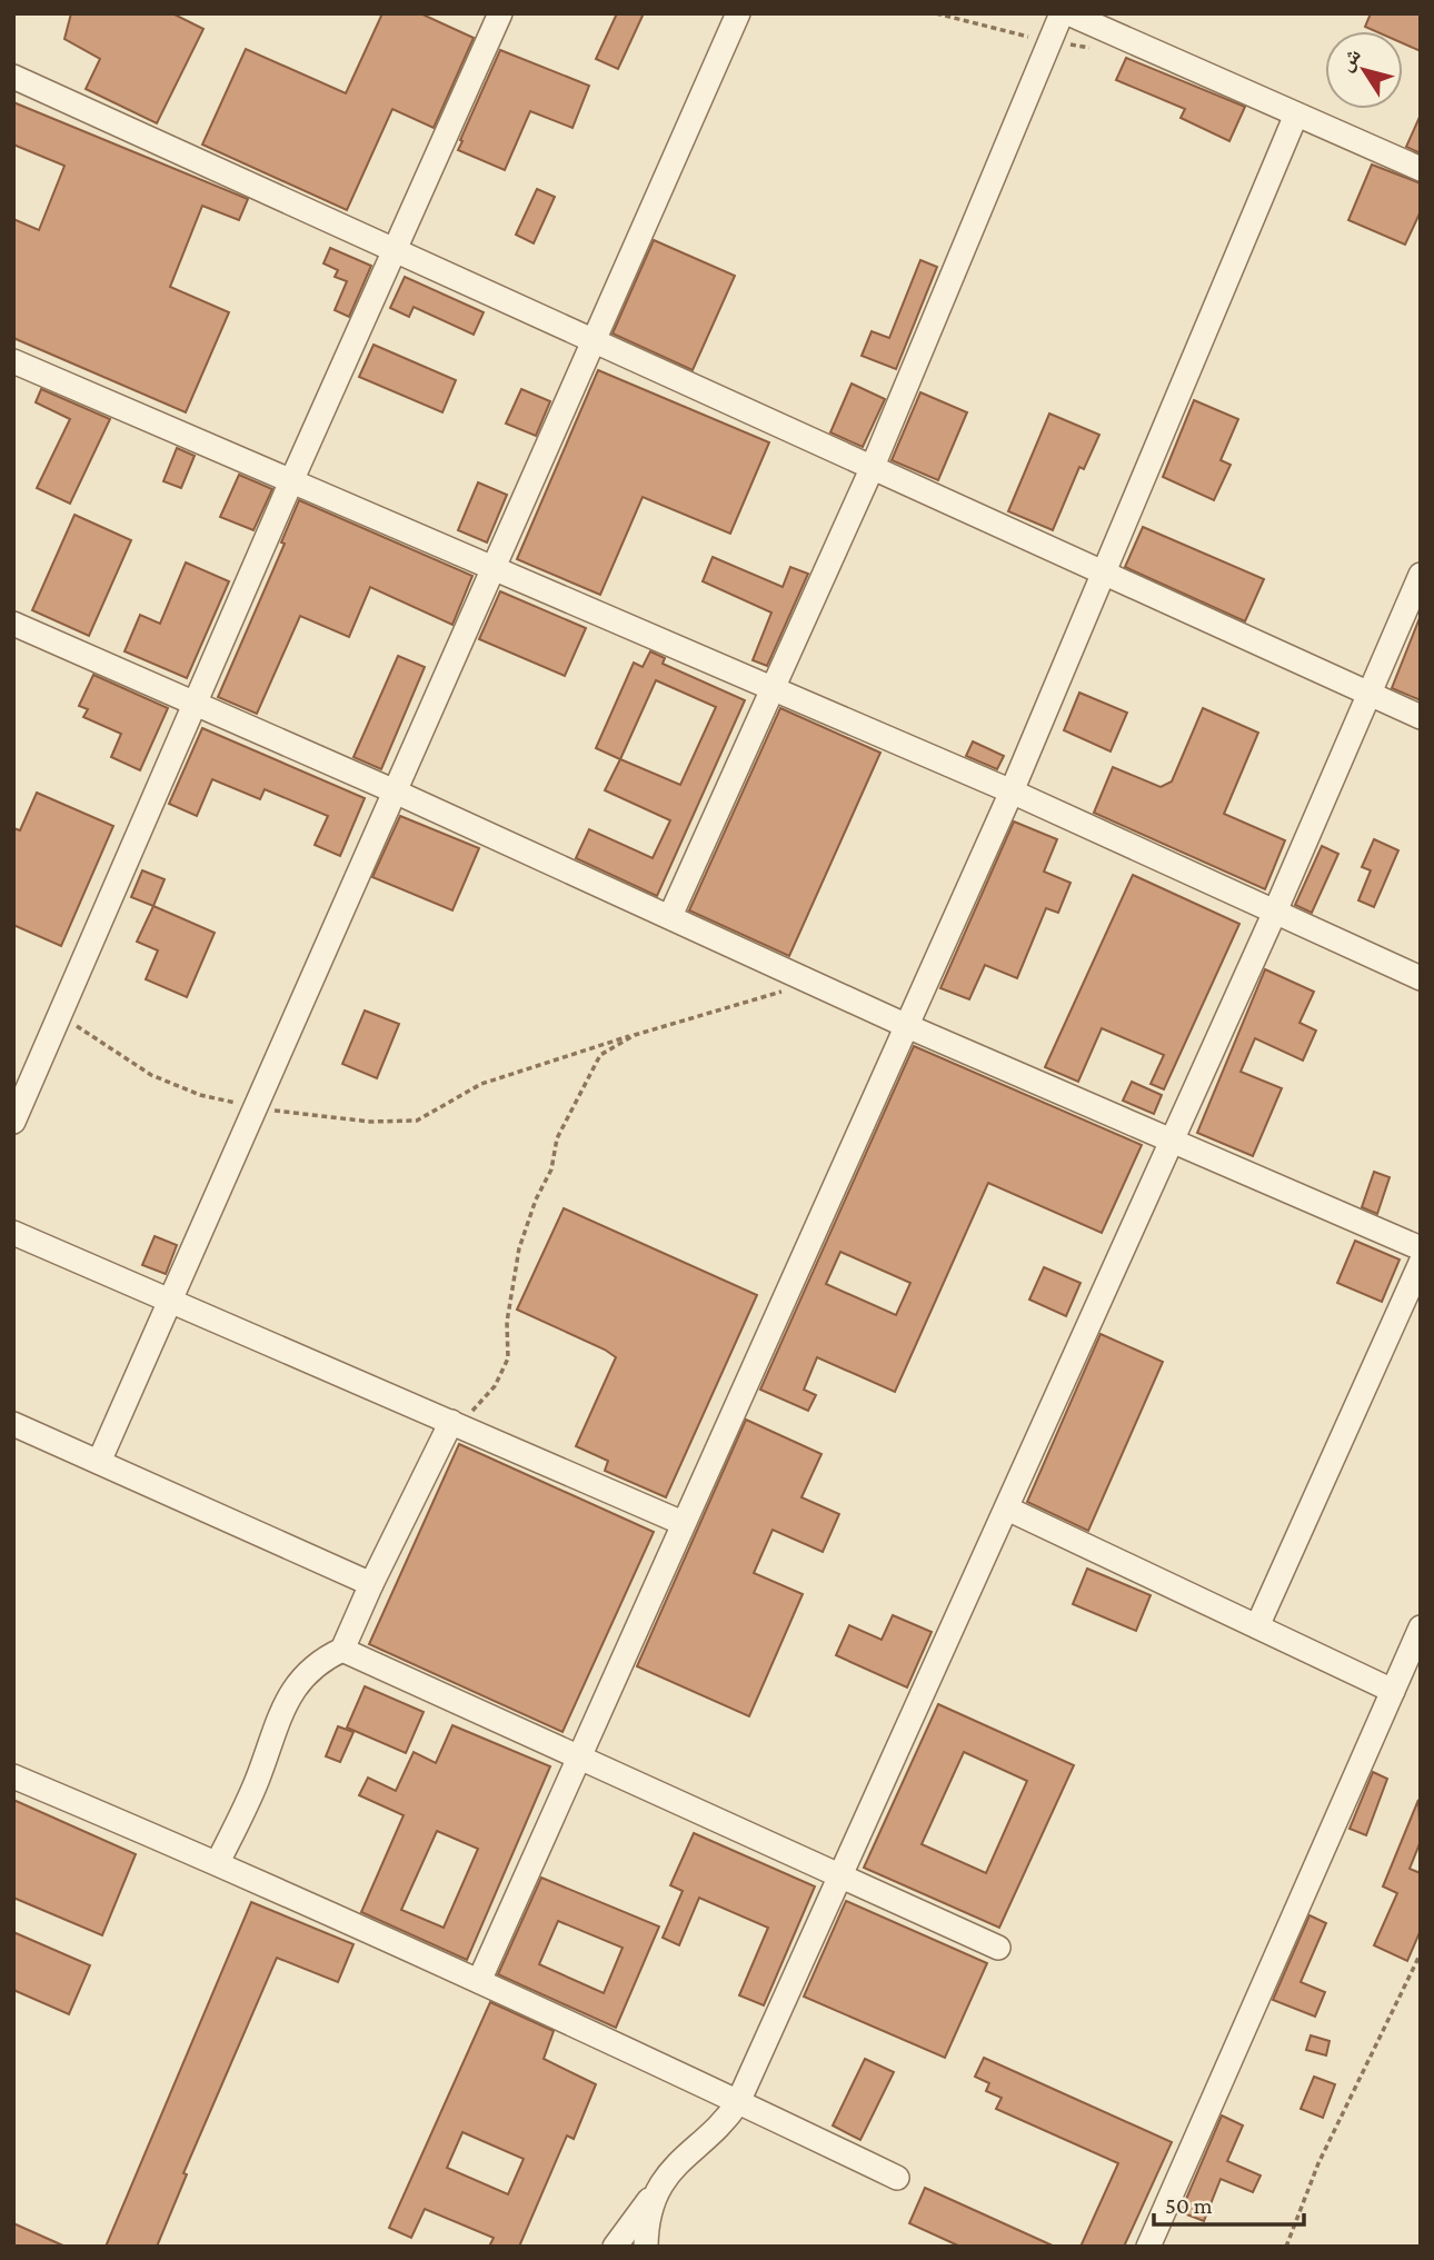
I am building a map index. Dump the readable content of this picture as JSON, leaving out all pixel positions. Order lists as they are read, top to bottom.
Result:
{
  "scale_bar": "50 m",
  "north": "top left"
}
